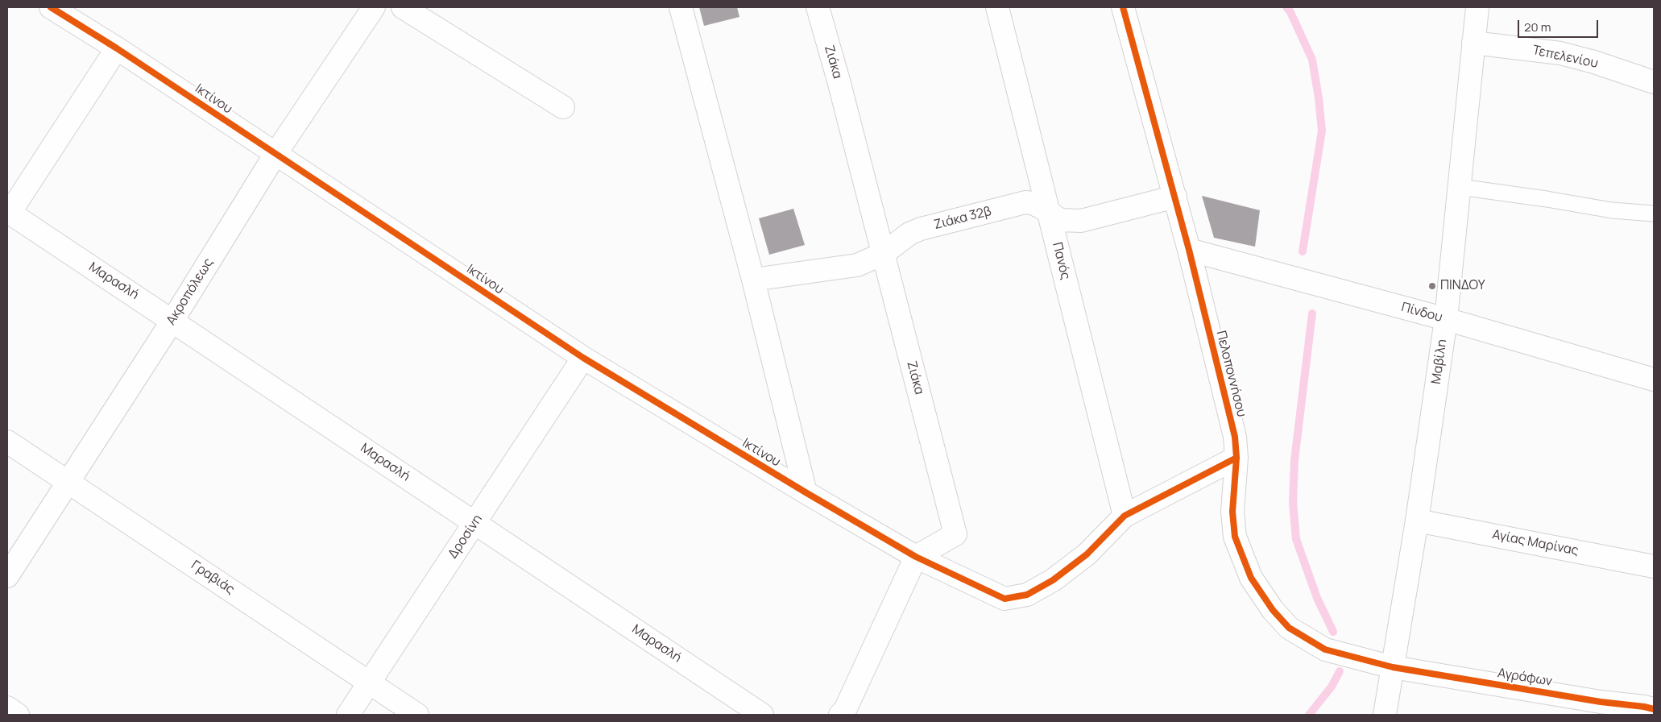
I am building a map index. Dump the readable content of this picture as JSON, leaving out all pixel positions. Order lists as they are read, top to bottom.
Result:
{
  "streets": {
    "street": [
      "Τεπελενίου",
      "Ζιάκα",
      "Ικτίνου",
      "Ζιάκα 32β",
      "Πανός",
      "Μαρασλή",
      "Ακροπόλεως",
      "Πίνδου",
      "Μαβίλη",
      "Πελοποννήσου",
      "Δροσίνη",
      "Αγίας Μαρίνας",
      "Γραβιάς",
      "Αγράφων"
    ]
  },
  "crossings": [
    ["Τεπελενίου", "Μαβίλη"],
    ["Ζιάκα", "Ικτίνου"],
    ["Ζιάκα", "Ζιάκα 32β"],
    ["Ικτίνου", "Πανός"],
    ["Ικτίνου", "Ακροπόλεως"],
    ["Ικτίνου", "Πελοποννήσου"],
    ["Ικτίνου", "Δροσίνη"],
    ["Ζιάκα 32β", "Πανός"],
    ["Ζιάκα 32β", "Πελοποννήσου"],
    ["Μαρασλή", "Ακροπόλεως"],
    ["Μαρασλή", "Δροσίνη"],
    ["Ακροπόλεως", "Γραβιάς"],
    ["Πίνδου", "Μαβίλη"],
    ["Πίνδου", "Πελοποννήσου"],
    ["Μαβίλη", "Πελοποννήσου"],
    ["Μαβίλη", "Αγίας Μαρίνας"],
    ["Μαβίλη", "Αγράφων"],
    ["Πελοποννήσου", "Αγράφων"],
    ["Δροσίνη", "Γραβιάς"]
  ],
  "places": ["ΠΙΝΔΟΥ"],
  "scale_bar": "20 m"
}
